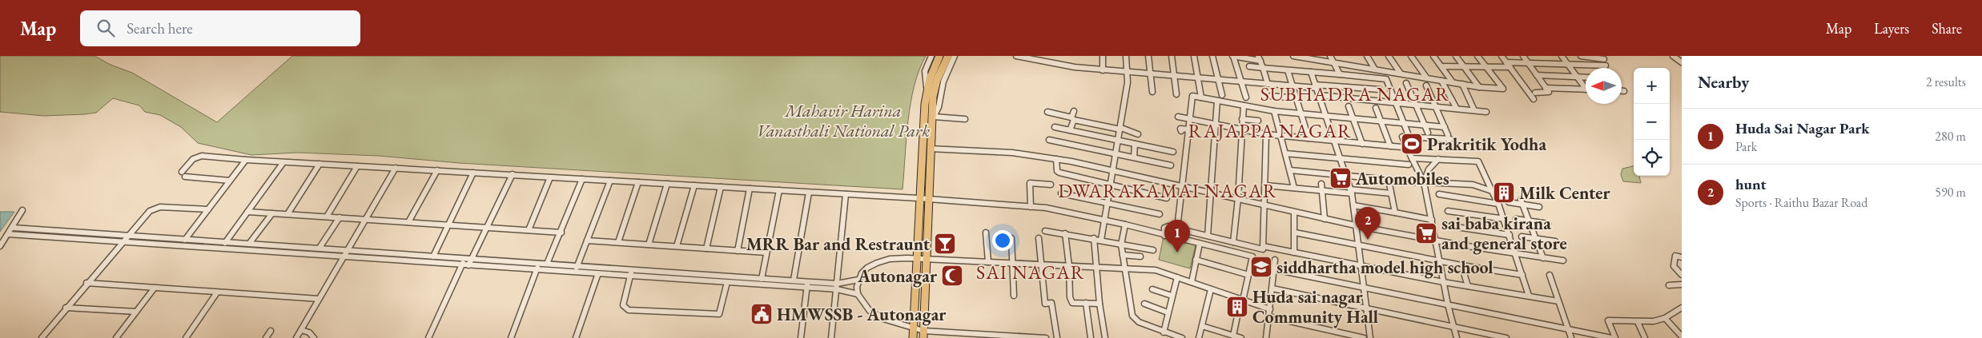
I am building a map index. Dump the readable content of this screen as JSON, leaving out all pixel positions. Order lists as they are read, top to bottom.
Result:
{
  "districts": [
    "SUBHADRA NAGAR",
    "RAJAPPA NAGAR",
    "DWARAKAMAI NAGAR",
    "SAI NAGAR"
  ],
  "parks": ["Mahavir Harina Vanasthali National Park"],
  "places": {
    "sports": ["Prakritik Yodha"],
    "supermarket": ["Automobiles", "sai baba kirana and general store"],
    "building": ["Milk Center", "Huda sai nagar Community Hall"],
    "bar": ["MRR Bar and Restraunt"],
    "school or university": ["siddhartha model high school"],
    "mosque": ["Autonagar"],
    "public building": ["HMWSSB - Autonagar"]
  },
  "north": "left",
  "page": {
    "header": "Map",
    "search": "Search here",
    "nav": ["Map", "Layers", "Share"],
    "heading": ["Nearby", "2 results"],
    "map_buttons": ["+", "−"],
    "list": [
      {
        "mark": "1",
        "name": "Huda Sai Nagar Park",
        "note": "Park",
        "value": "280 m"
      },
      {
        "mark": "2",
        "name": "hunt",
        "note": "Sports · Raithu Bazar Road",
        "value": "590 m"
      }
    ],
    "pins": ["2", "1"]
  }
}
